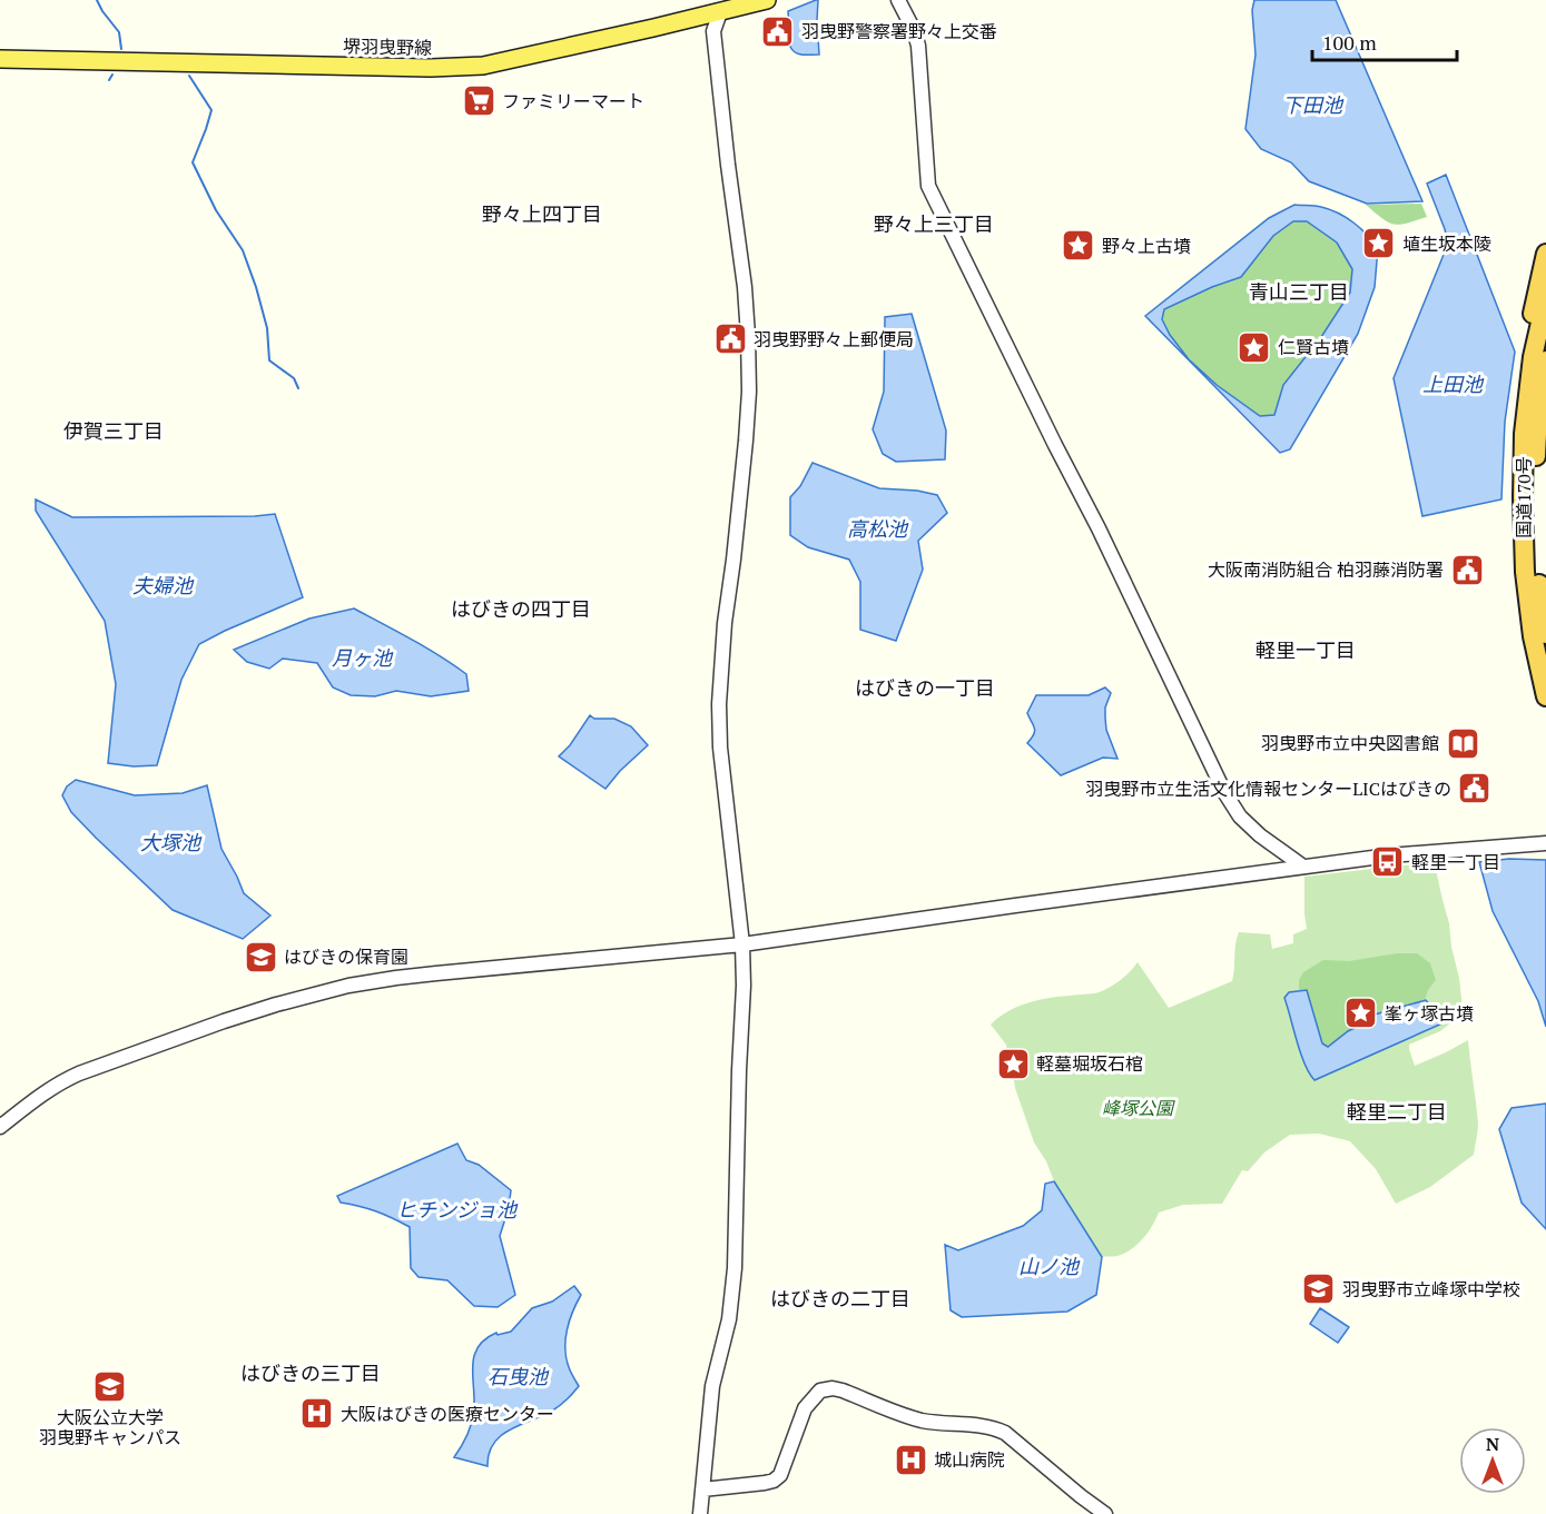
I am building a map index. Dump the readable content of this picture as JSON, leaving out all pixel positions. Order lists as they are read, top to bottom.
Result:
{
  "streets": {
    "highway": ["国道170号"],
    "main road": ["堺羽曳野線"]
  },
  "districts": [
    "野々上四丁目",
    "野々上三丁目",
    "青山三丁目",
    "伊賀三丁目",
    "はびきの四丁目",
    "軽里一丁目",
    "はびきの一丁目",
    "軽里二丁目",
    "はびきの二丁目",
    "はびきの三丁目"
  ],
  "water": [
    "下田池",
    "上田池",
    "高松池",
    "夫婦池",
    "月ヶ池",
    "大塚池",
    "ヒチンジョ池",
    "山ノ池",
    "石曳池"
  ],
  "parks": ["峰塚公園"],
  "places": {
    "public building": [
      "羽曳野警察署野々上交番",
      "羽曳野野々上郵便局",
      "大阪南消防組合 柏羽藤消防署",
      "羽曳野市立生活文化情報センターLICはびきの"
    ],
    "supermarket": ["ファミリーマート"],
    "place": [
      "埴生坂本陵",
      "野々上古墳",
      "仁賢古墳",
      "峯ヶ塚古墳",
      "軽墓堀坂石棺"
    ],
    "library": ["羽曳野市立中央図書館"],
    "bus stop": ["軽里一丁目"],
    "school or university": ["はびきの保育園", "羽曳野市立峰塚中学校", "大阪公立大学 羽曳野キャンパス"],
    "hospital": ["大阪はびきの医療センター", "城山病院"]
  },
  "scale_bar": "100 m",
  "north": "top"
}
